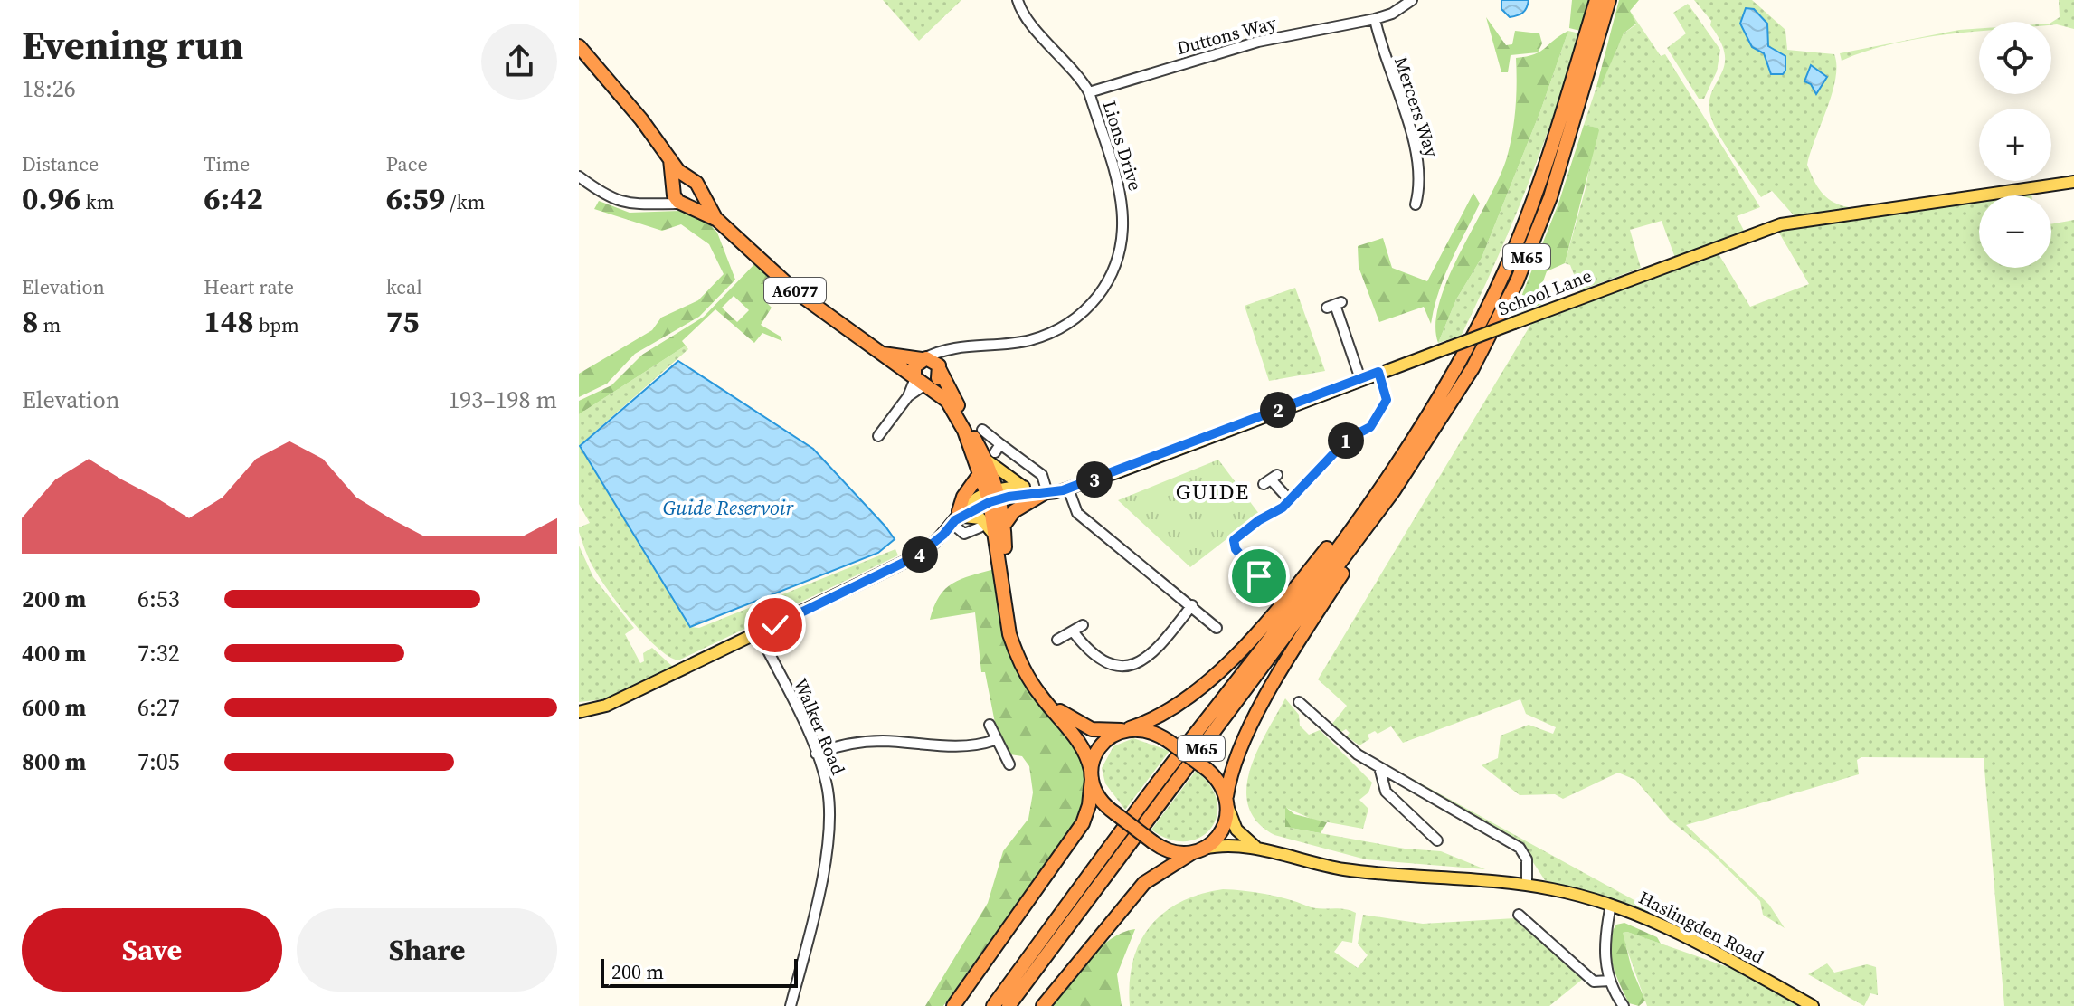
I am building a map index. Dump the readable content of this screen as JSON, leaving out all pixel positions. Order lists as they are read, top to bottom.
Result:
{
  "streets": {
    "highway": ["M65", "A6077"],
    "main road": ["School Lane", "Haslingden Road"],
    "street": [
      "Duttons Way",
      "Mercers Way",
      "Lions Drive",
      "Walker Road"
    ]
  },
  "crossings": [
    ["Duttons Way", "Mercers Way"],
    ["Duttons Way", "Lions Drive"],
    ["Lions Drive", "A6077"],
    ["A6077", "School Lane"],
    ["A6077", "Haslingden Road"]
  ],
  "districts": ["GUIDE"],
  "water": ["Guide Reservoir"],
  "scale_bar": "200 m",
  "page": {
    "heading": ["Evening run", "18:26"],
    "map_buttons": ["+", "−"],
    "stats": [
      ["Distance", "0.96 km"],
      ["Time", "6:42"],
      ["Pace", "6:59 /km"],
      ["Elevation", "8 m"],
      ["Heart rate", "148 bpm"],
      ["kcal", "75"]
    ],
    "chart": ["Elevation", "193–198 m"],
    "pins": [
      "2",
      "1",
      "3",
      "4"
    ],
    "list": [
      {
        "name": "200 m",
        "note": "6:53"
      },
      {
        "name": "400 m",
        "note": "7:32"
      },
      {
        "name": "600 m",
        "note": "6:27"
      },
      {
        "name": "800 m",
        "note": "7:05"
      }
    ],
    "buttons": ["Save", "Share"],
    "scale": "200 m"
  }
}
